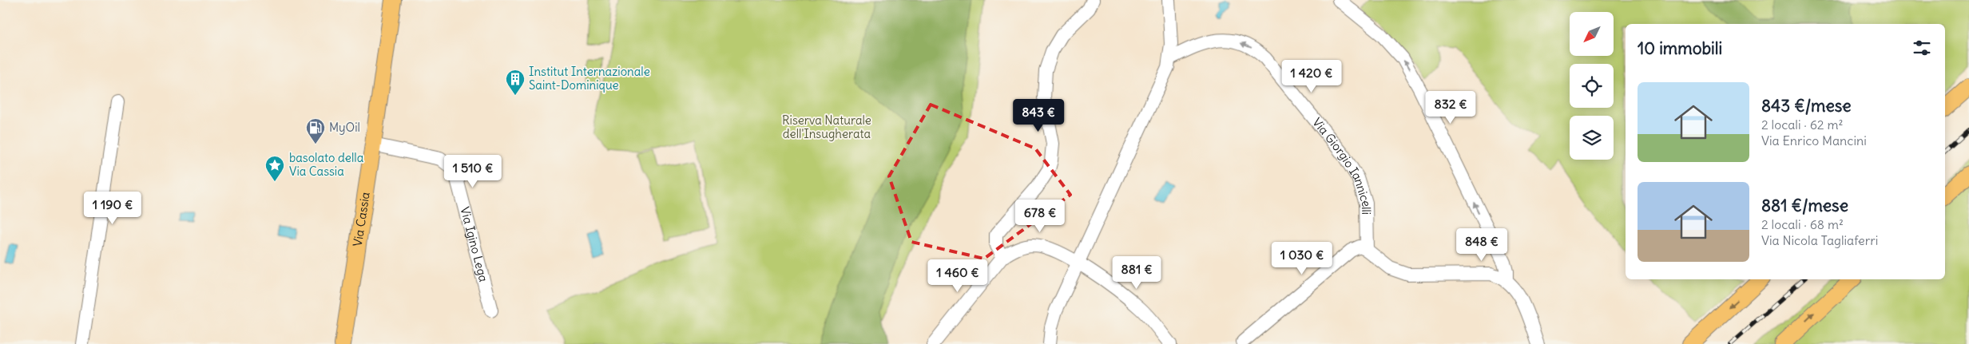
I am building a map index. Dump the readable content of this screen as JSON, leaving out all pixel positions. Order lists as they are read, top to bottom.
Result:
{
  "streets": {
    "main road": ["Via Cassia"],
    "street": ["Via Giorgio Iannicelli", "Via Igino Lega"]
  },
  "crossings": [
    ["Via Cassia", "Via Igino Lega"]
  ],
  "parks": ["Riserva Naturale dell'Insugherata"],
  "places": {
    "building": ["Institut Internazionale Saint-Dominique"],
    "fuel station": ["MyOil"],
    "place": ["basolato della Via Cassia"]
  },
  "north": "bottom left",
  "page": {
    "heading": "10 immobili",
    "price": [
      "1 420 €",
      "832 €",
      "843 €",
      "1 510 €",
      "1 190 €",
      "678 €",
      "848 €",
      "1 030 €",
      "881 €",
      "1 460 €"
    ],
    "list": [
      {
        "name": "843 €/mese",
        "note": "2 locali · 62 m² · Via Enrico Mancini"
      },
      {
        "name": "881 €/mese",
        "note": "2 locali · 68 m² · Via Nicola Tagliaferri"
      }
    ]
  }
}
